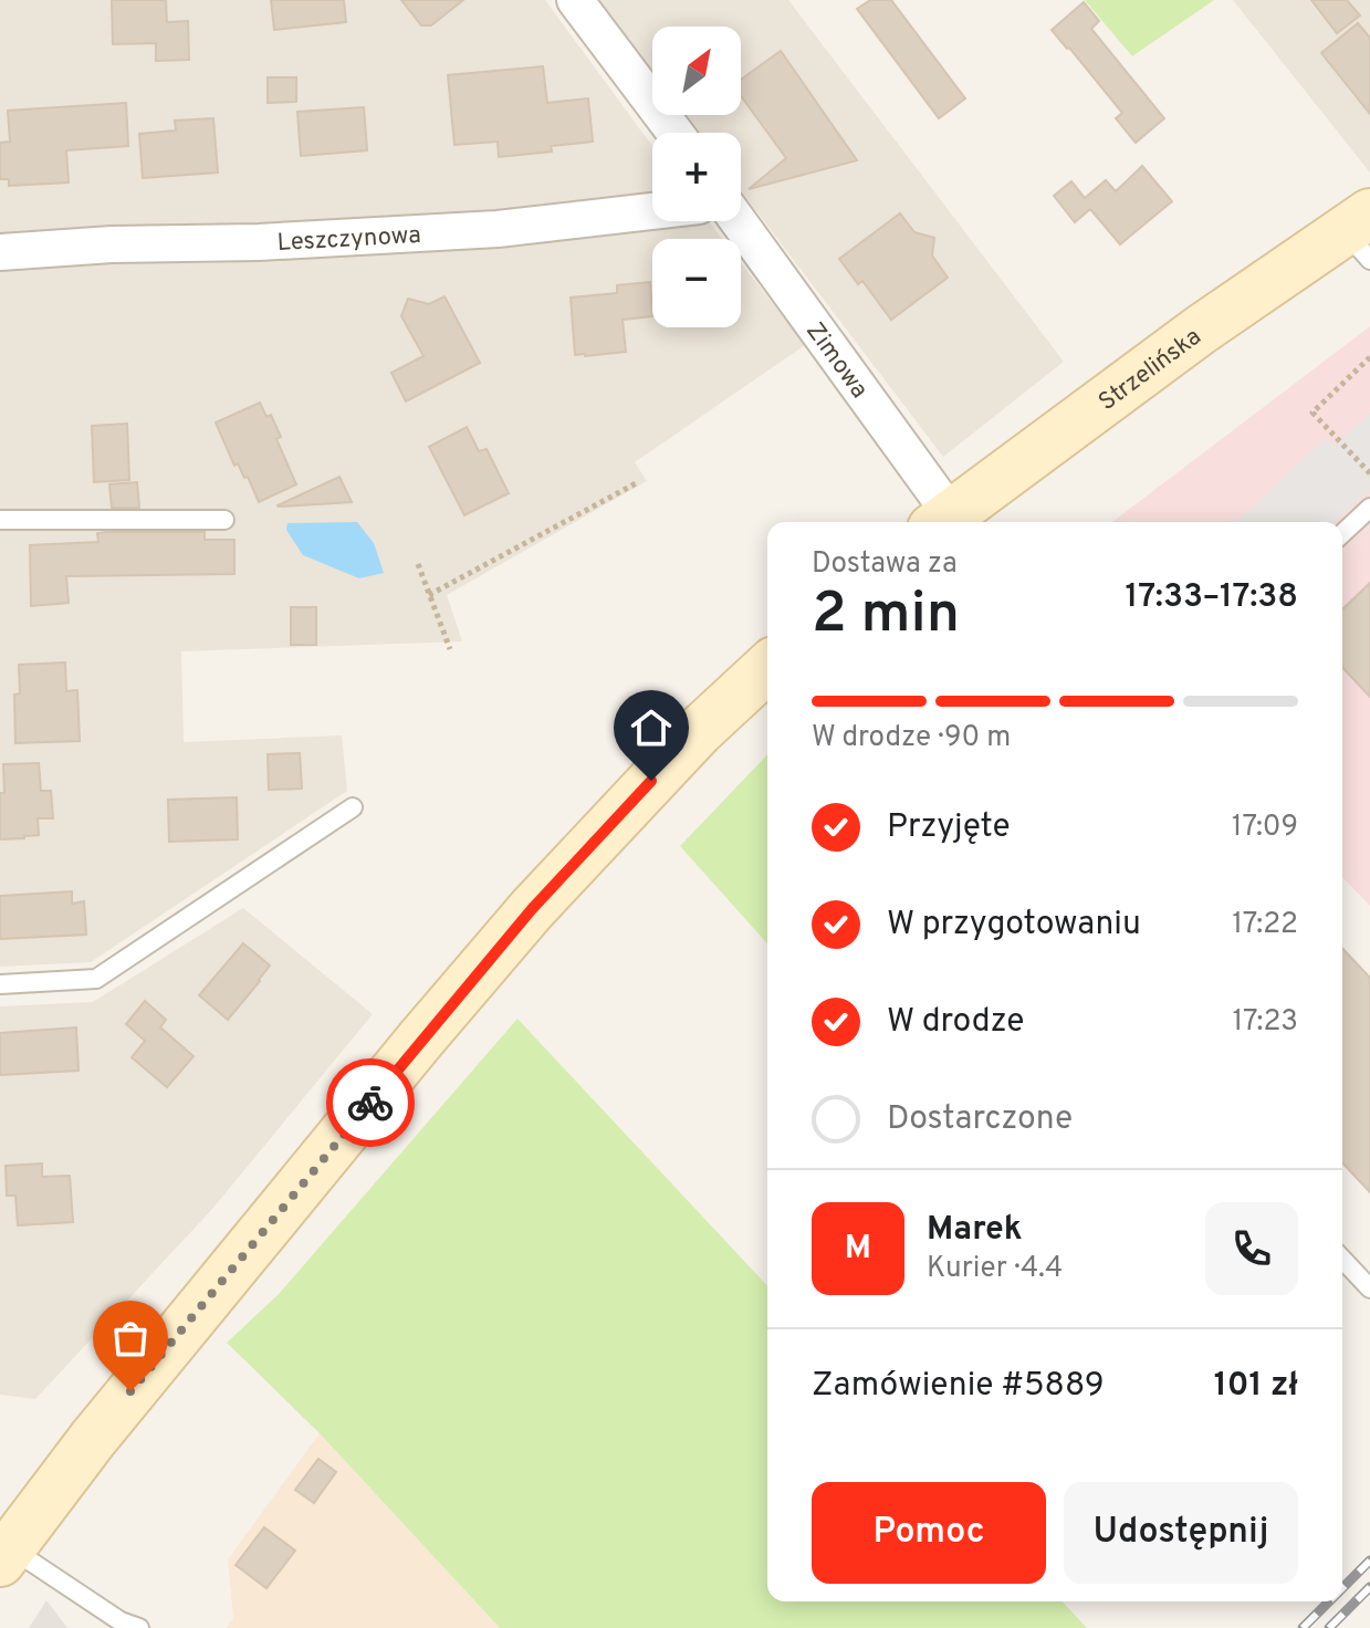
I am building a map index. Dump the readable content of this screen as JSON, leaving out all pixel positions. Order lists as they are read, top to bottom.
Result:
{
  "streets": {
    "main road": ["Strzelińska"],
    "street": ["Leszczynowa", "Zimowa"]
  },
  "north": "top right",
  "page": {
    "map_buttons": ["+", "−"],
    "heading": ["2 min", "Dostawa za", "17:33–17:38"],
    "panel": [
      "Marek",
      "Kurier · 4.4",
      "Zamówienie #5889",
      "101 zł"
    ],
    "bar": "W drodze · 90 m",
    "list": [
      ["Przyjęte", "17:09"],
      ["W przygotowaniu", "17:22"],
      ["W drodze", "17:23"],
      "Dostarczone"
    ],
    "round": "M",
    "buttons": ["Pomoc", "Udostępnij"]
  }
}
